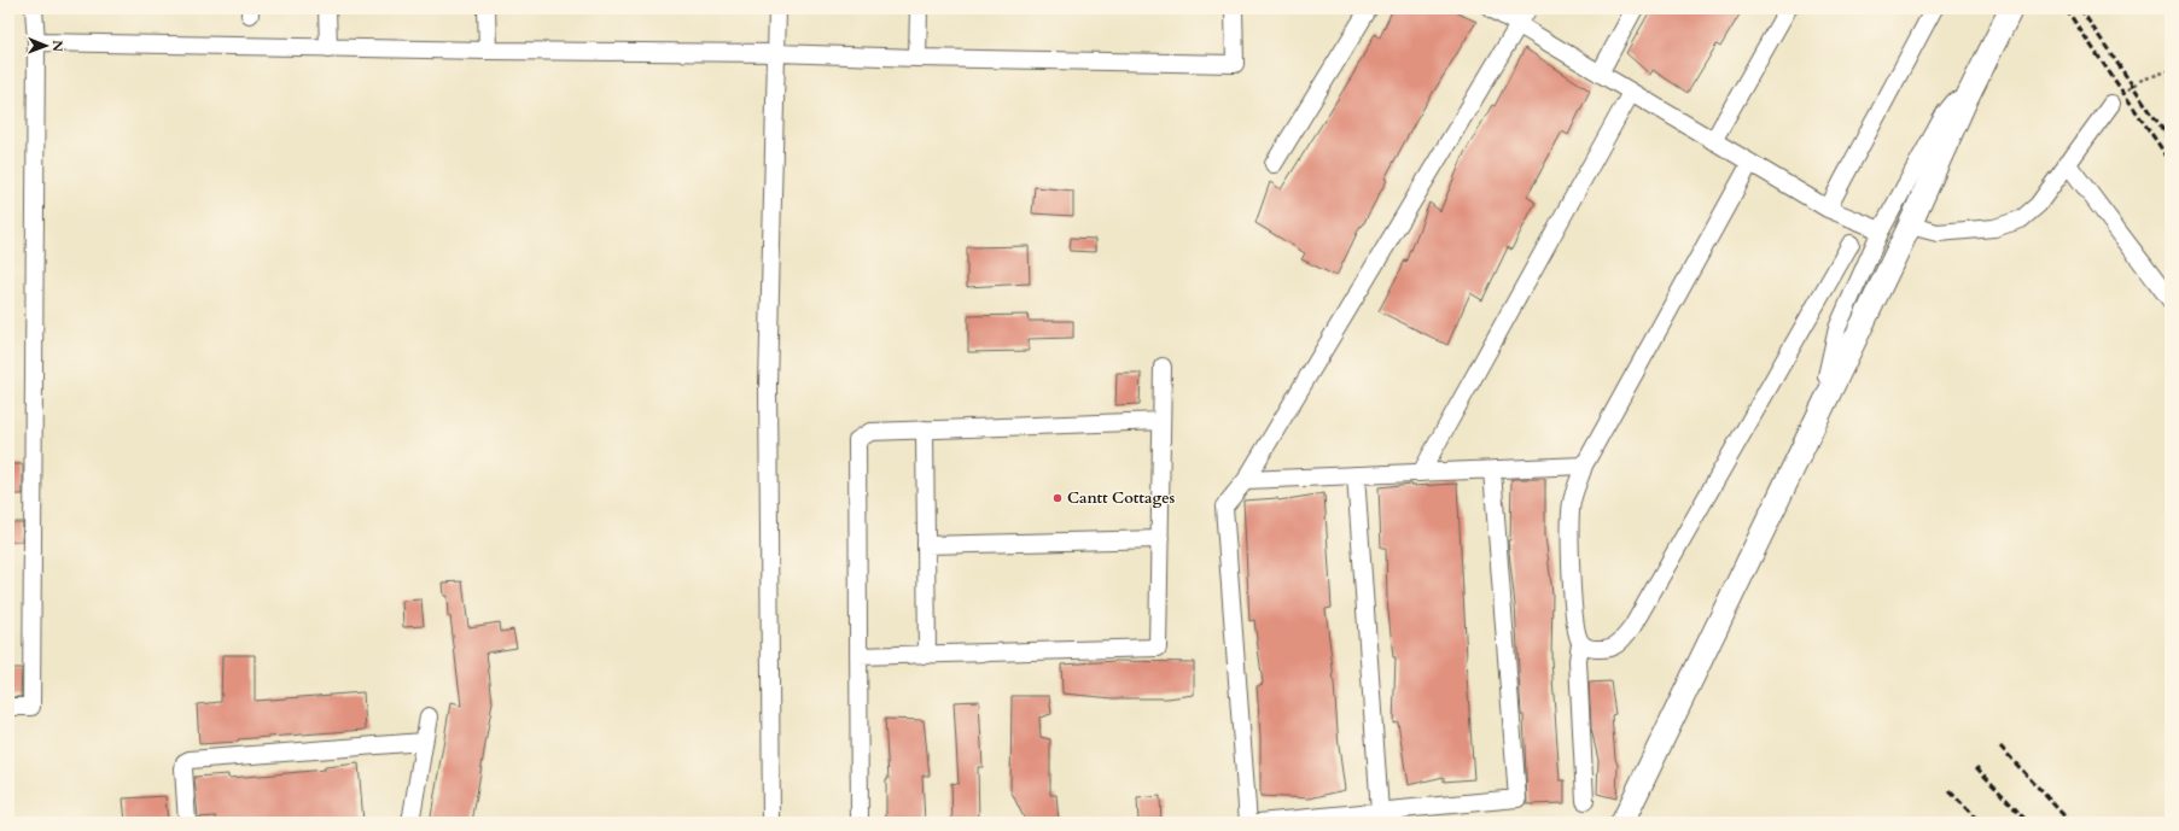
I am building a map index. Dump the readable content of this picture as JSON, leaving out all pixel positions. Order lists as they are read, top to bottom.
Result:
{
  "places": ["Cantt Cottages"],
  "north": "right"
}
